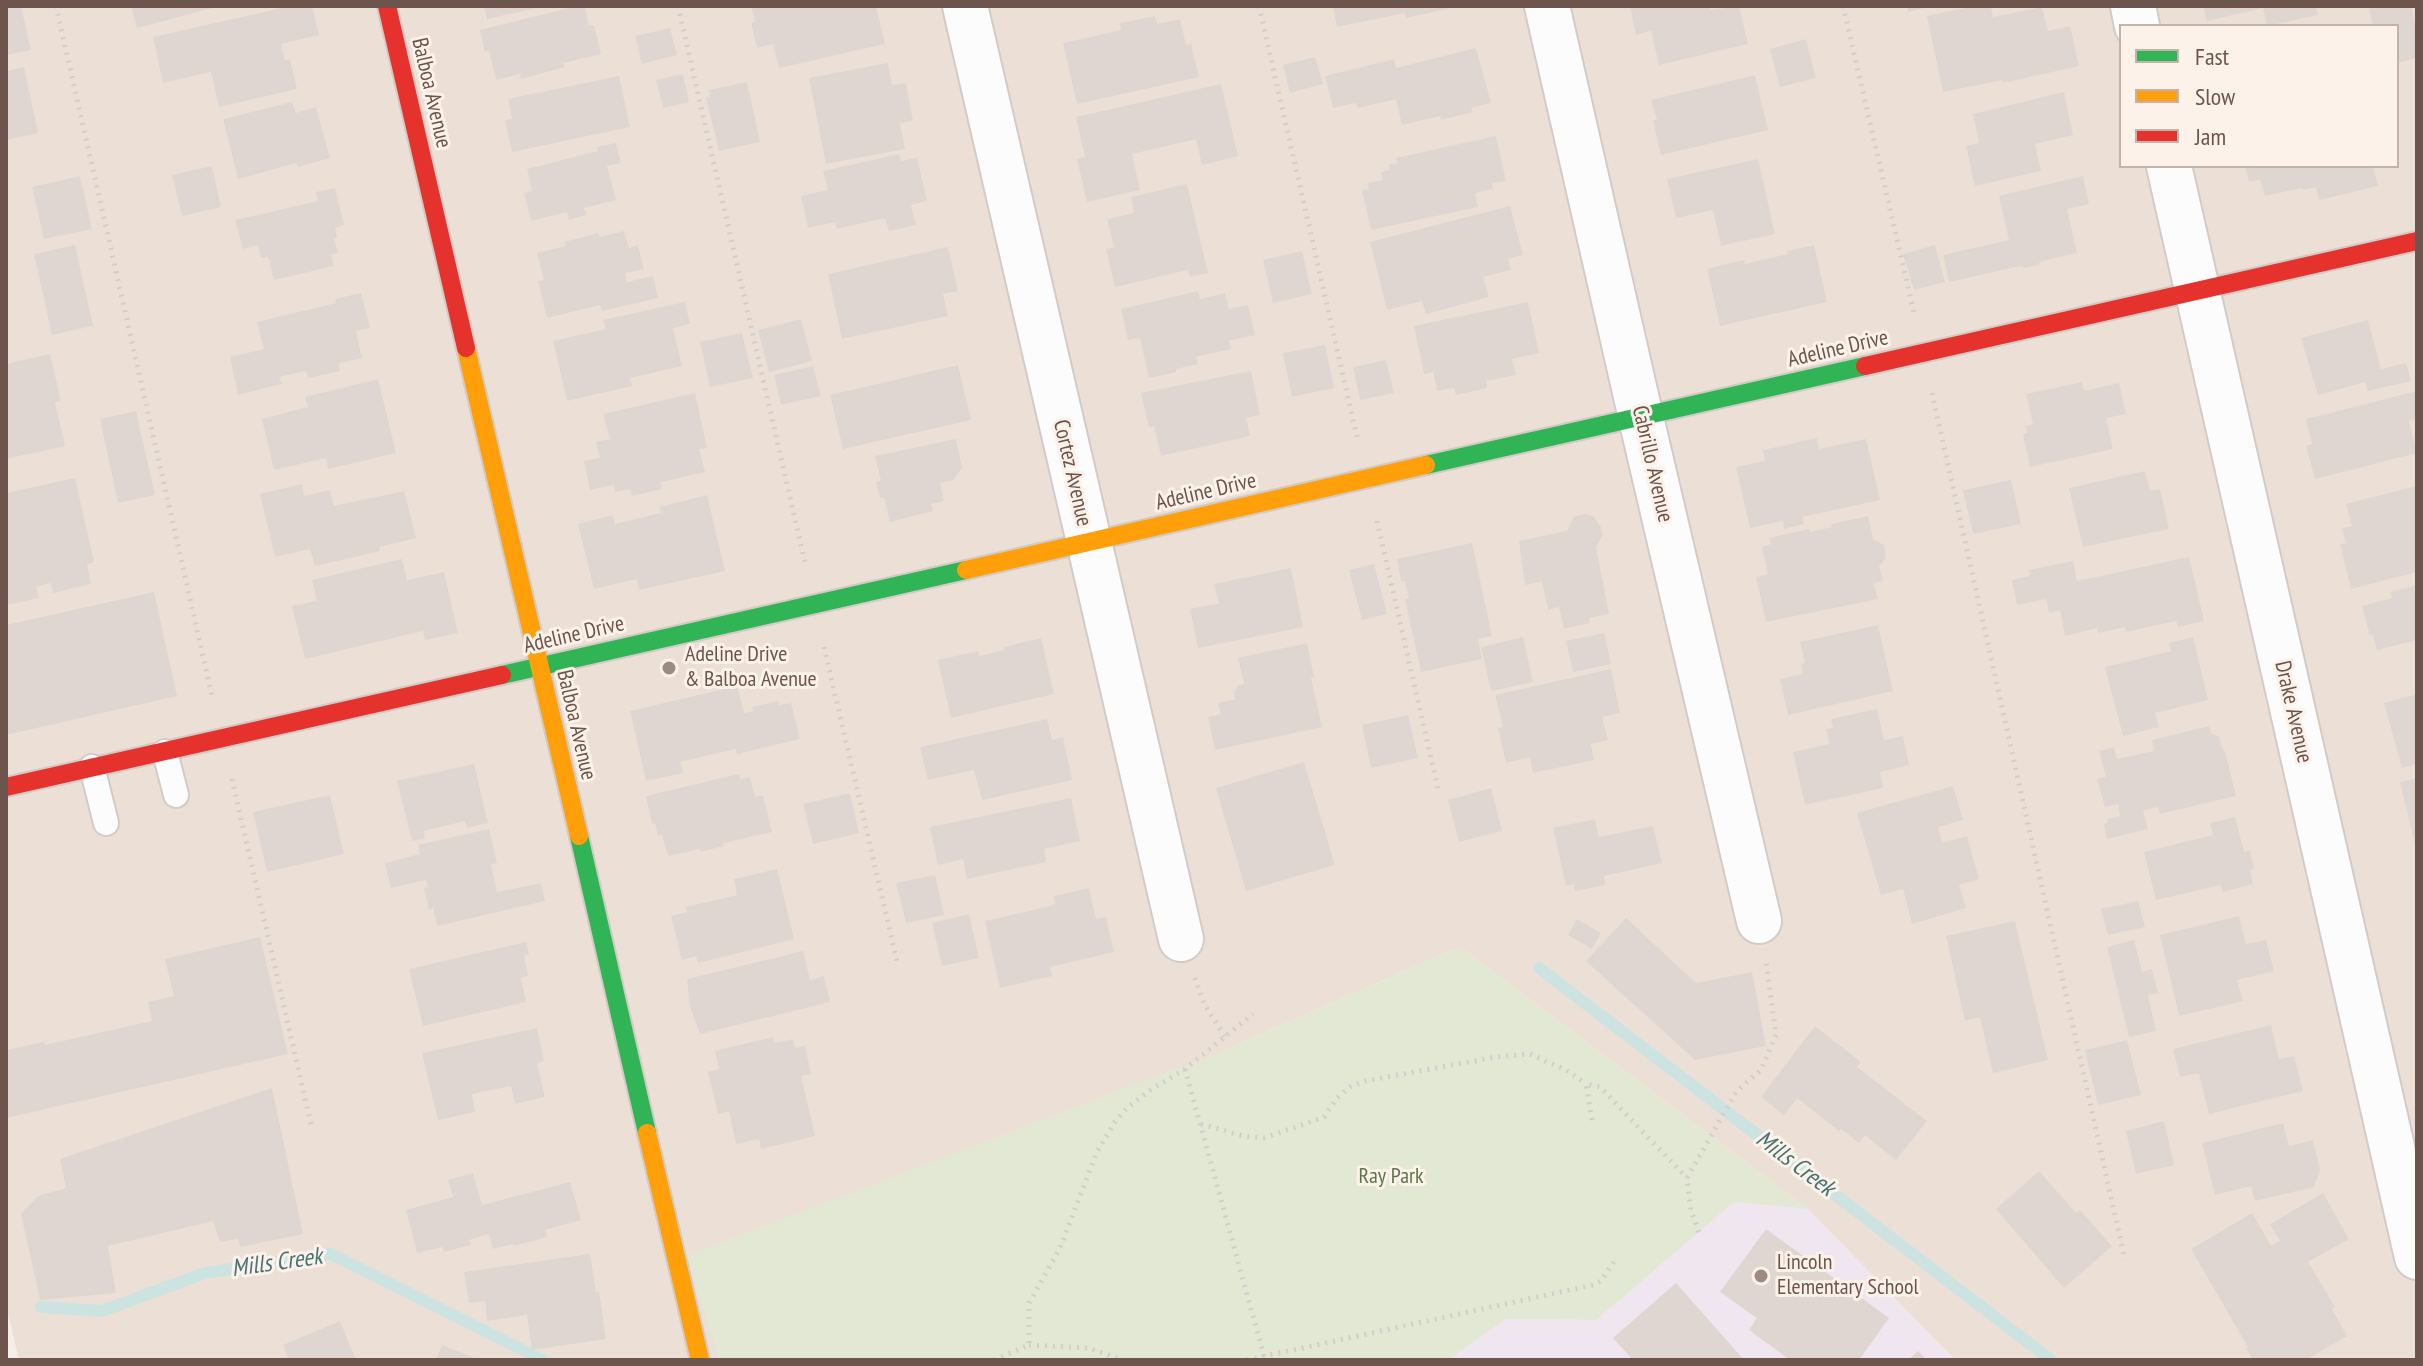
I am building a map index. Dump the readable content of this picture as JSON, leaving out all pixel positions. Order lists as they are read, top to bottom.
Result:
{
  "streets": {
    "street": [
      "Balboa Avenue",
      "Adeline Drive",
      "Cabrillo Avenue",
      "Cortez Avenue",
      "Drake Avenue"
    ]
  },
  "crossings": [
    ["Balboa Avenue", "Adeline Drive"],
    ["Adeline Drive", "Cabrillo Avenue"],
    ["Adeline Drive", "Cortez Avenue"],
    ["Adeline Drive", "Drake Avenue"]
  ],
  "water": ["Mills Creek"],
  "parks": ["Ray Park"],
  "places": ["Adeline Drive & Balboa Avenue", "Lincoln Elementary School"],
  "legend": ["Fast", "Slow", "Jam"]
}
